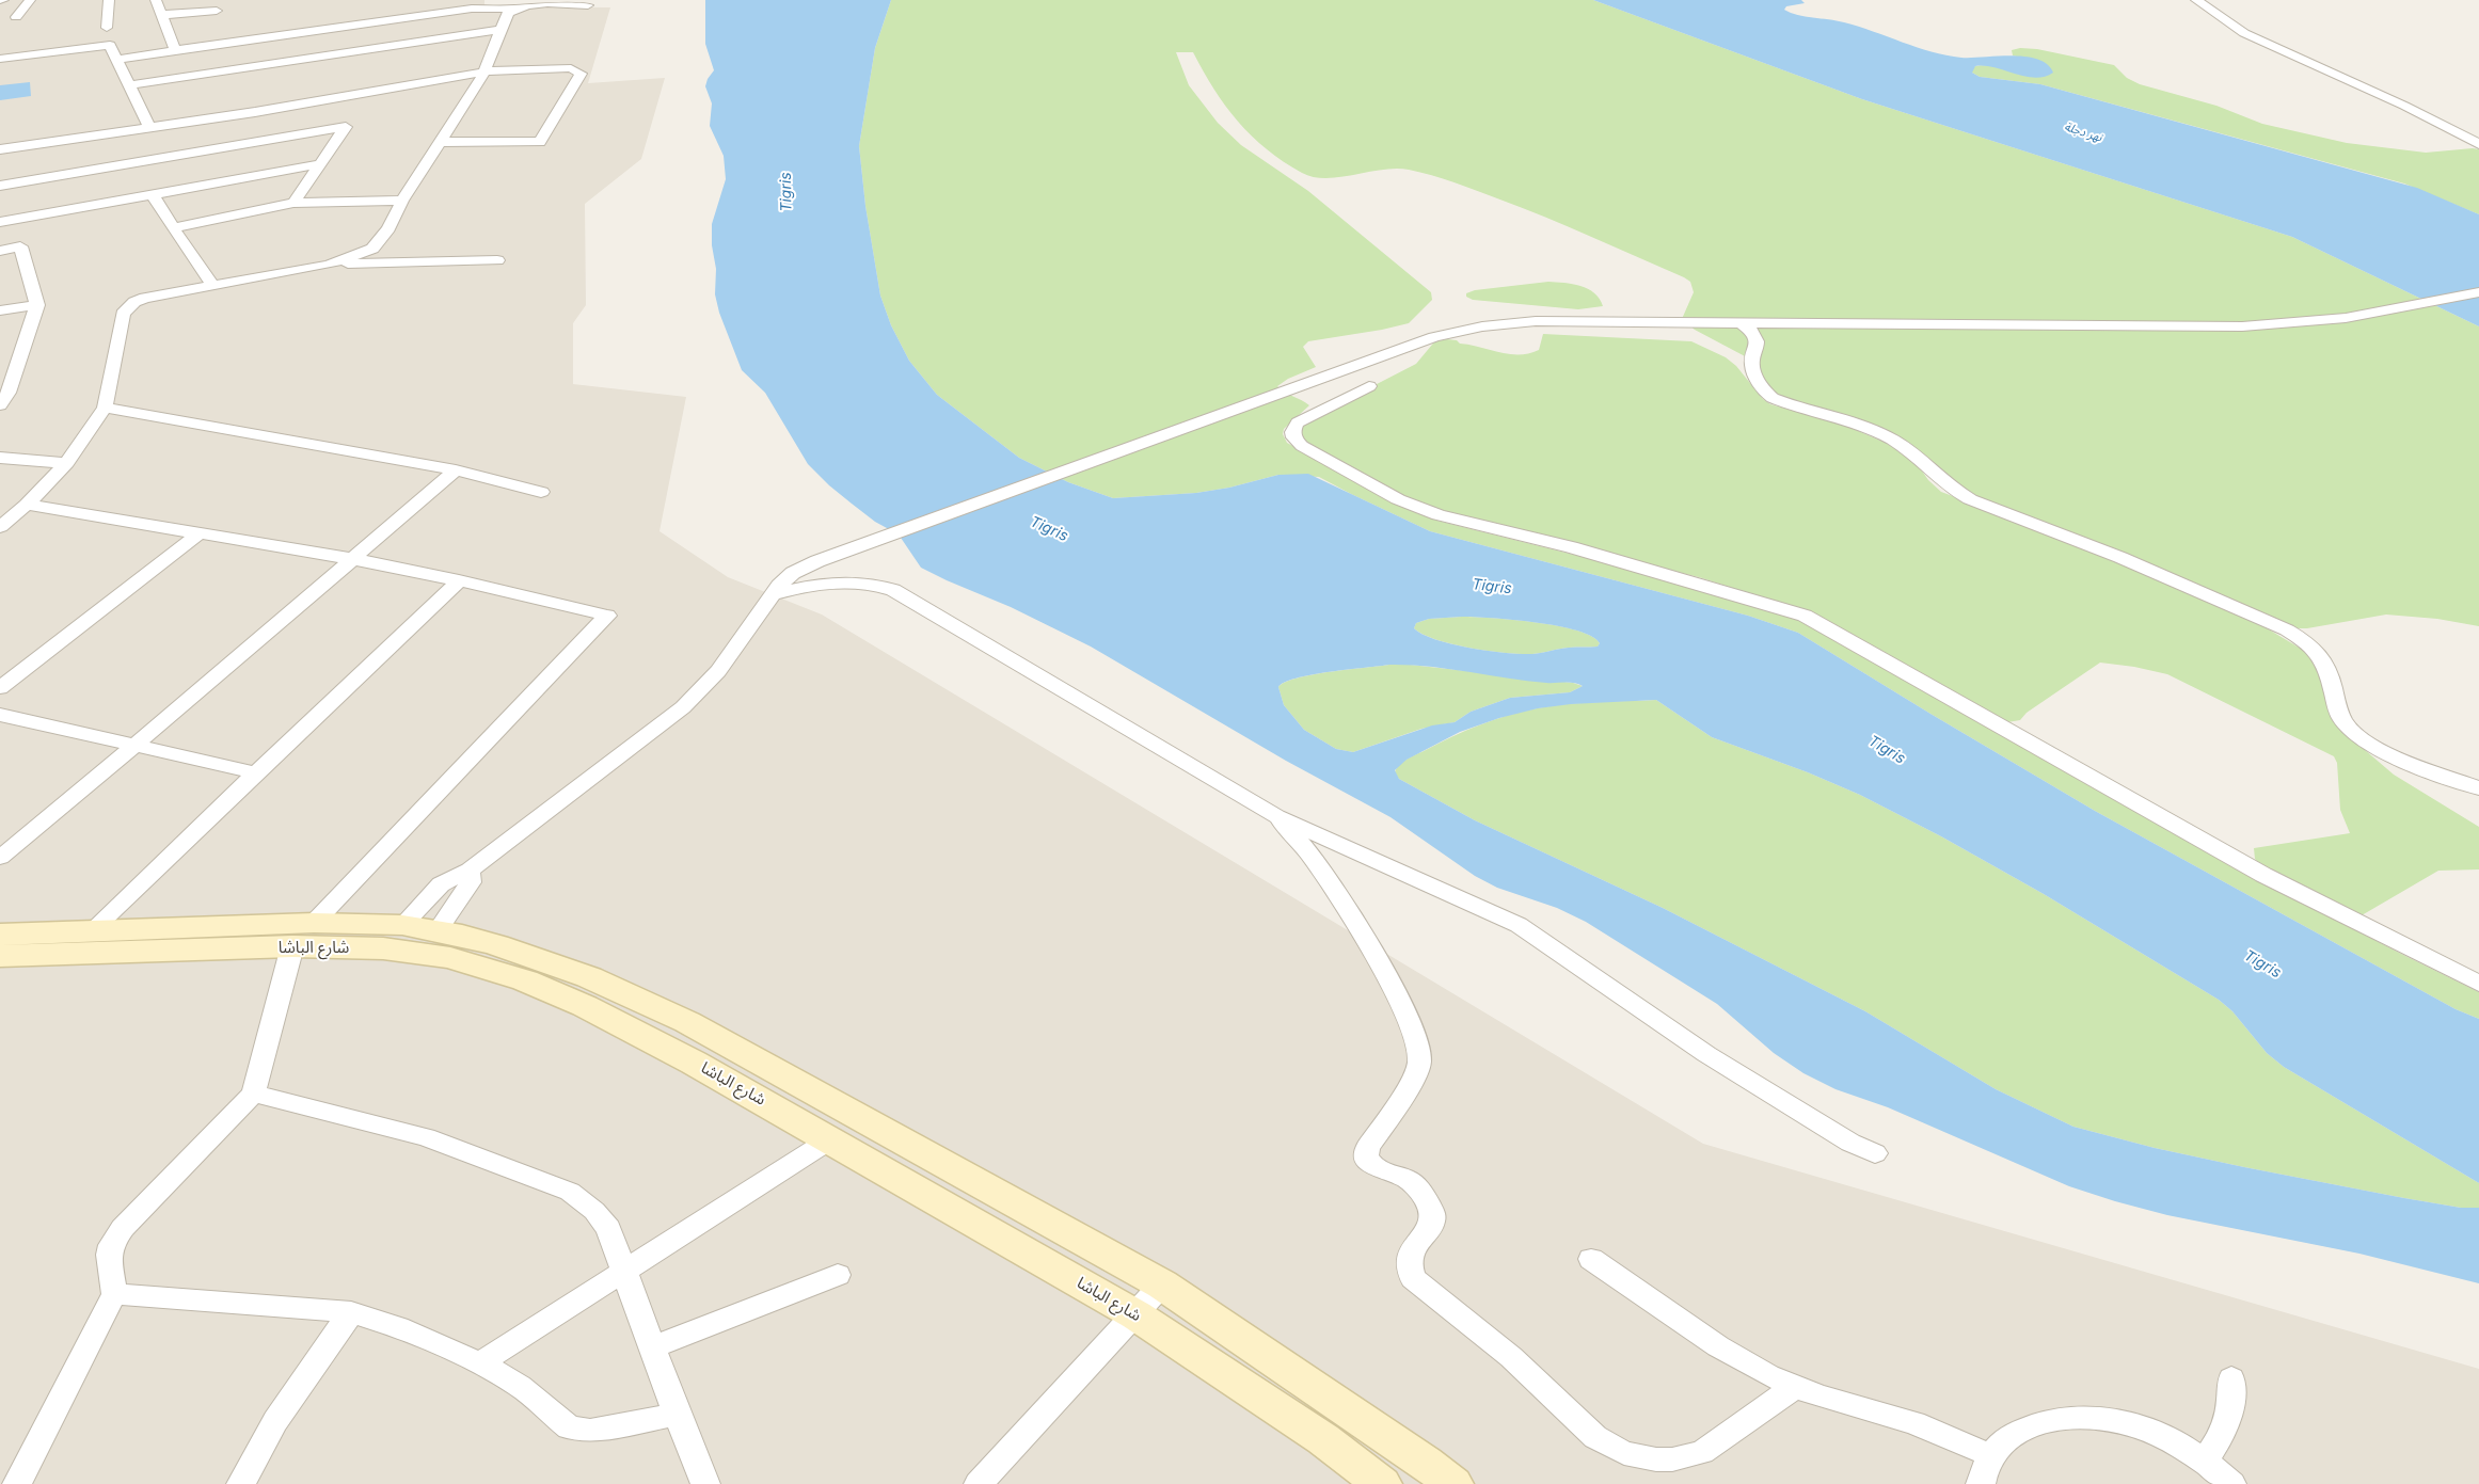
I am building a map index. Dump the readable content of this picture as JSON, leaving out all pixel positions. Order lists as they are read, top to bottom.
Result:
{
  "streets": {
    "main road": ["شارع الباشا"]
  },
  "water": ["نهر دجلة", "Tigris"]
}
